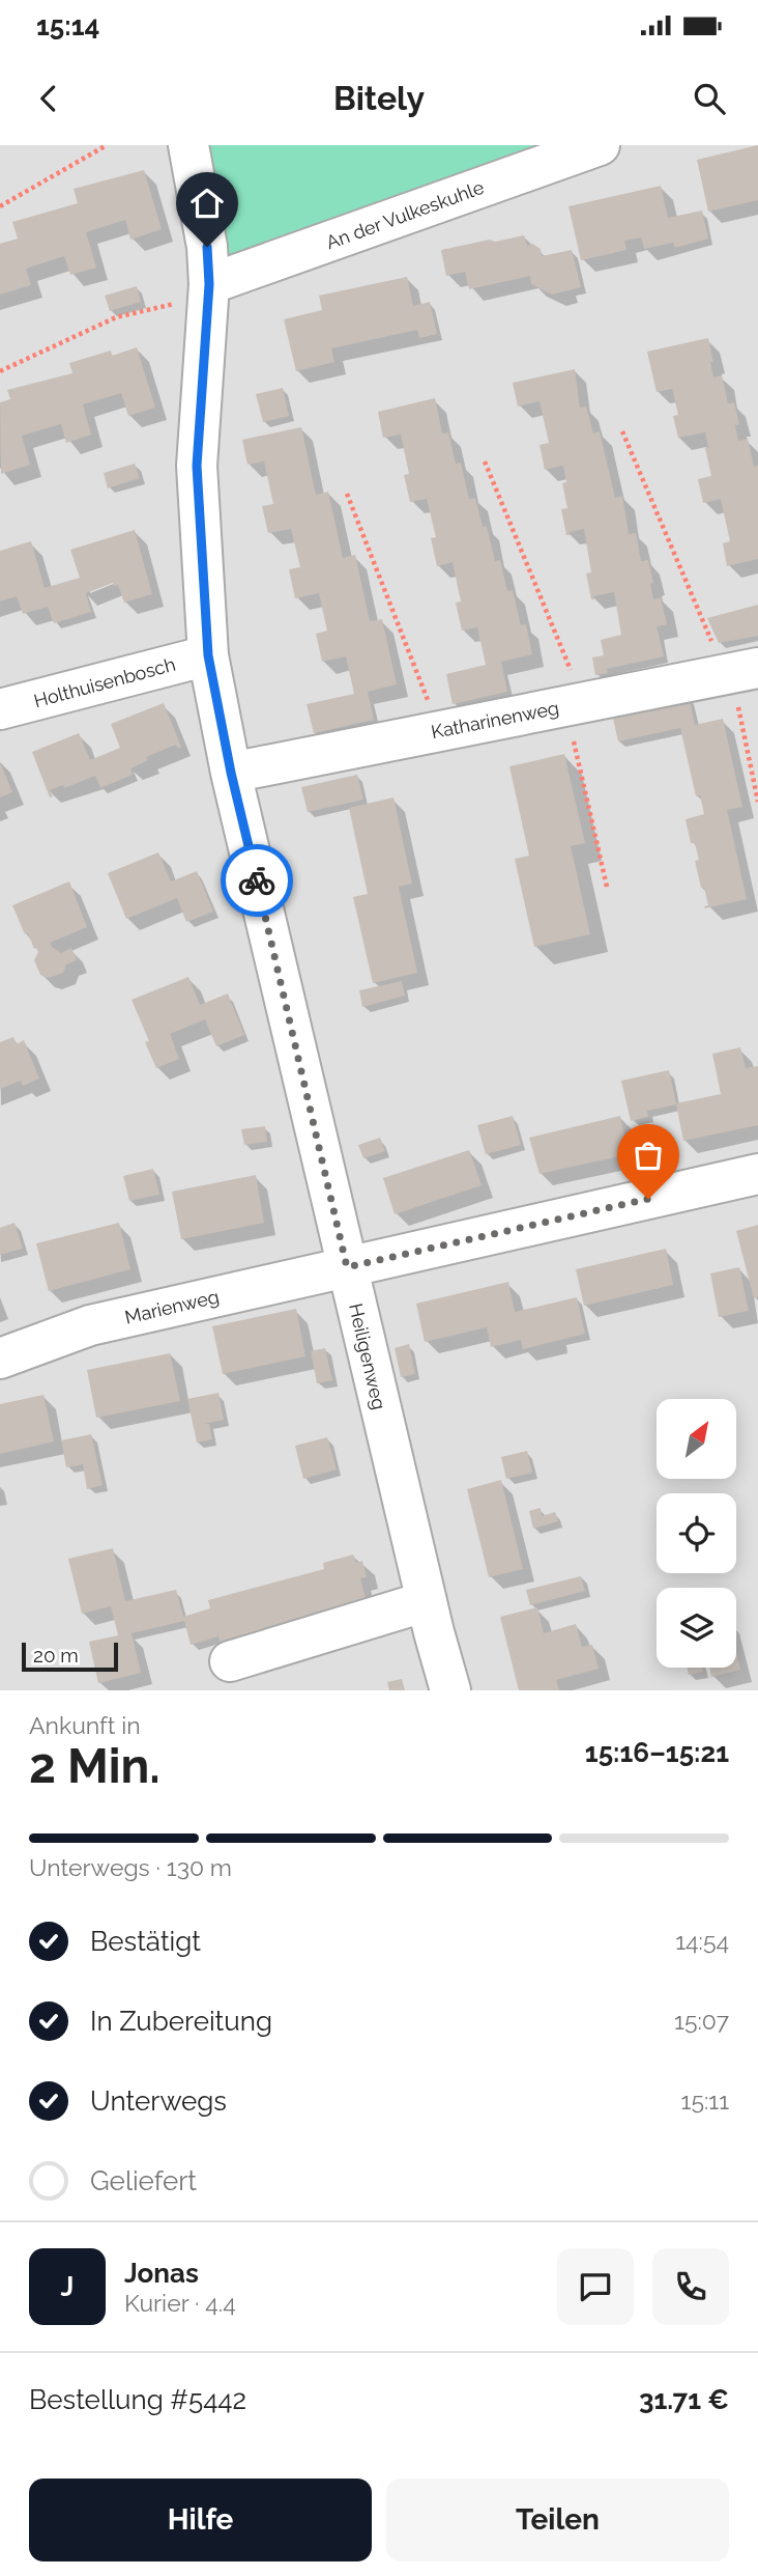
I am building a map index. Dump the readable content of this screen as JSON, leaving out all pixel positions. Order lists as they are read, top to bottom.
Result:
{
  "streets": {
    "street": [
      "An der Vulkeskuhle",
      "Holthuisenbosch",
      "Katharinenweg",
      "Marienweg",
      "Heiligenweg"
    ]
  },
  "crossings": [
    ["An der Vulkeskuhle", "Heiligenweg"],
    ["Holthuisenbosch", "Heiligenweg"],
    ["Katharinenweg", "Heiligenweg"],
    ["Marienweg", "Heiligenweg"]
  ],
  "scale_bar": "20 m",
  "north": "top right",
  "page": {
    "status": "15:14",
    "header": "Bitely",
    "scale": "20 m",
    "heading": ["2 Min.", "Ankunft in", "15:16–15:21"],
    "panel": [
      "Jonas",
      "Kurier · 4.4",
      "Bestellung #5442",
      "31.71 €"
    ],
    "bar": "Unterwegs · 130 m",
    "list": [
      ["Bestätigt", "14:54"],
      ["In Zubereitung", "15:07"],
      ["Unterwegs", "15:11"],
      "Geliefert"
    ],
    "round": "J",
    "buttons": ["Hilfe", "Teilen"]
  }
}
